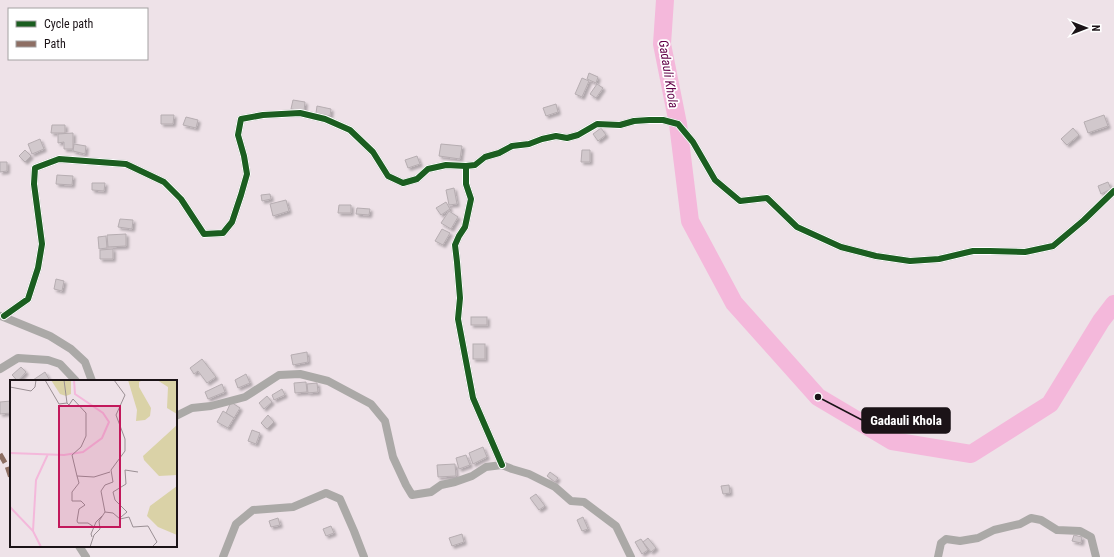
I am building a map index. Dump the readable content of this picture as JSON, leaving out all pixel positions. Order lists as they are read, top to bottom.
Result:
{
  "water": ["Gadauli Khola"],
  "places": ["Gadauli Khola"],
  "legend": ["Cycle path", "Path"],
  "north": "right"
}
